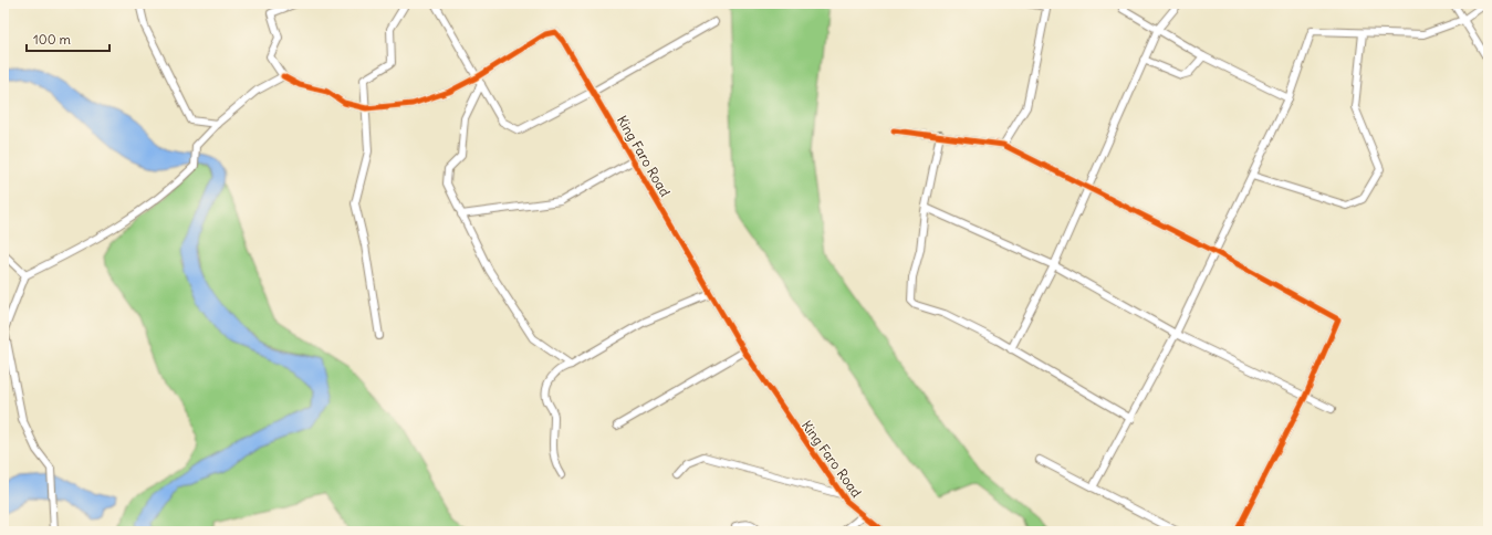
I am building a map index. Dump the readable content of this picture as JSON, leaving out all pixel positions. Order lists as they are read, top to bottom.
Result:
{
  "streets": {
    "street": ["King Faro Road"]
  },
  "scale_bar": "100 m"
}
